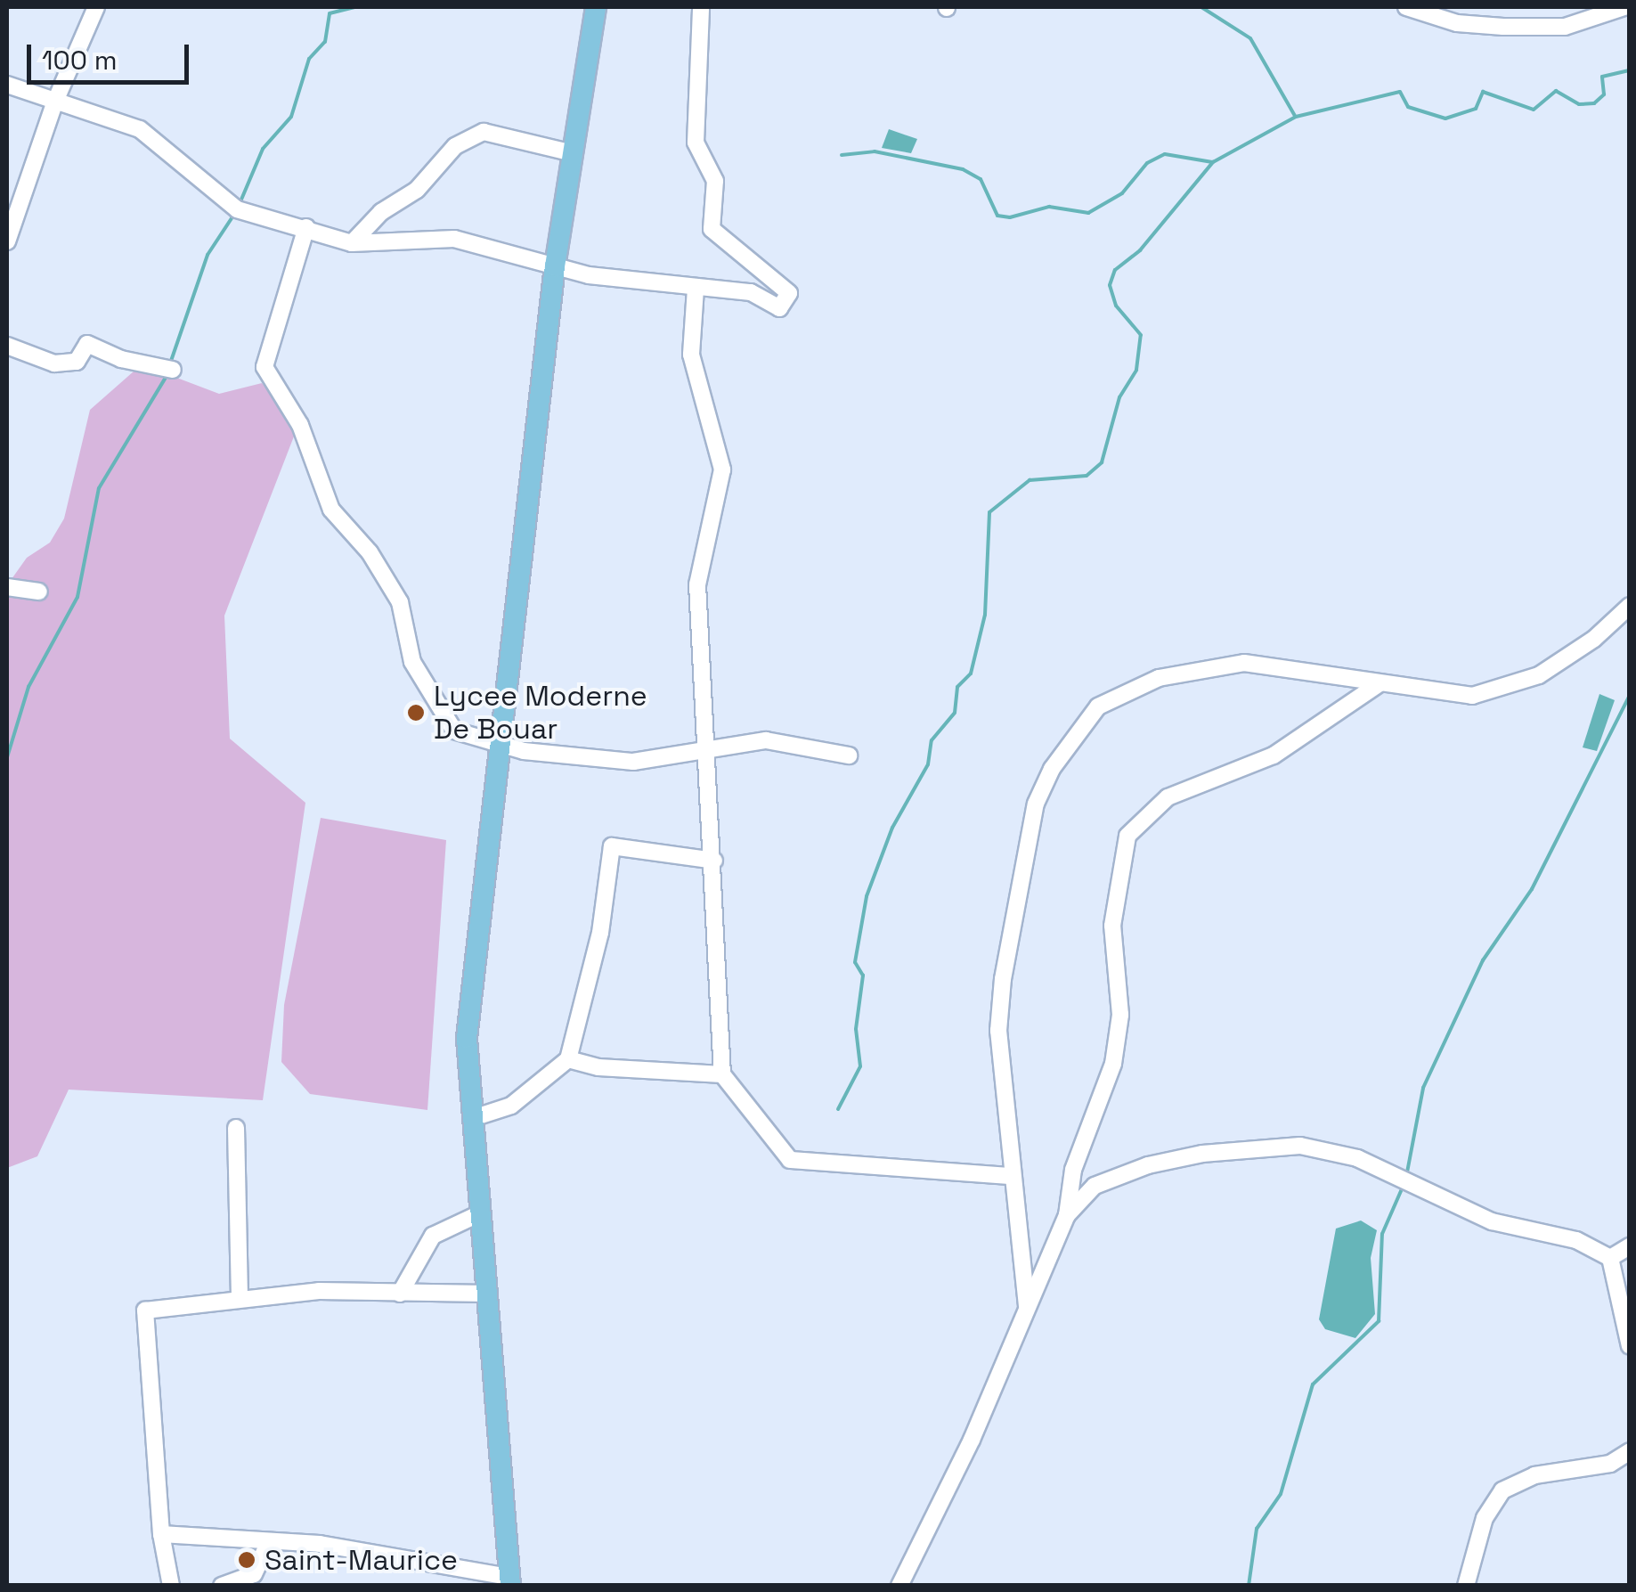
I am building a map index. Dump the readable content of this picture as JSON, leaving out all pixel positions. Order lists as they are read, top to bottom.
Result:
{
  "places": ["Lycee Moderne De Bouar", "Saint-Maurice"],
  "scale_bar": "100 m"
}
